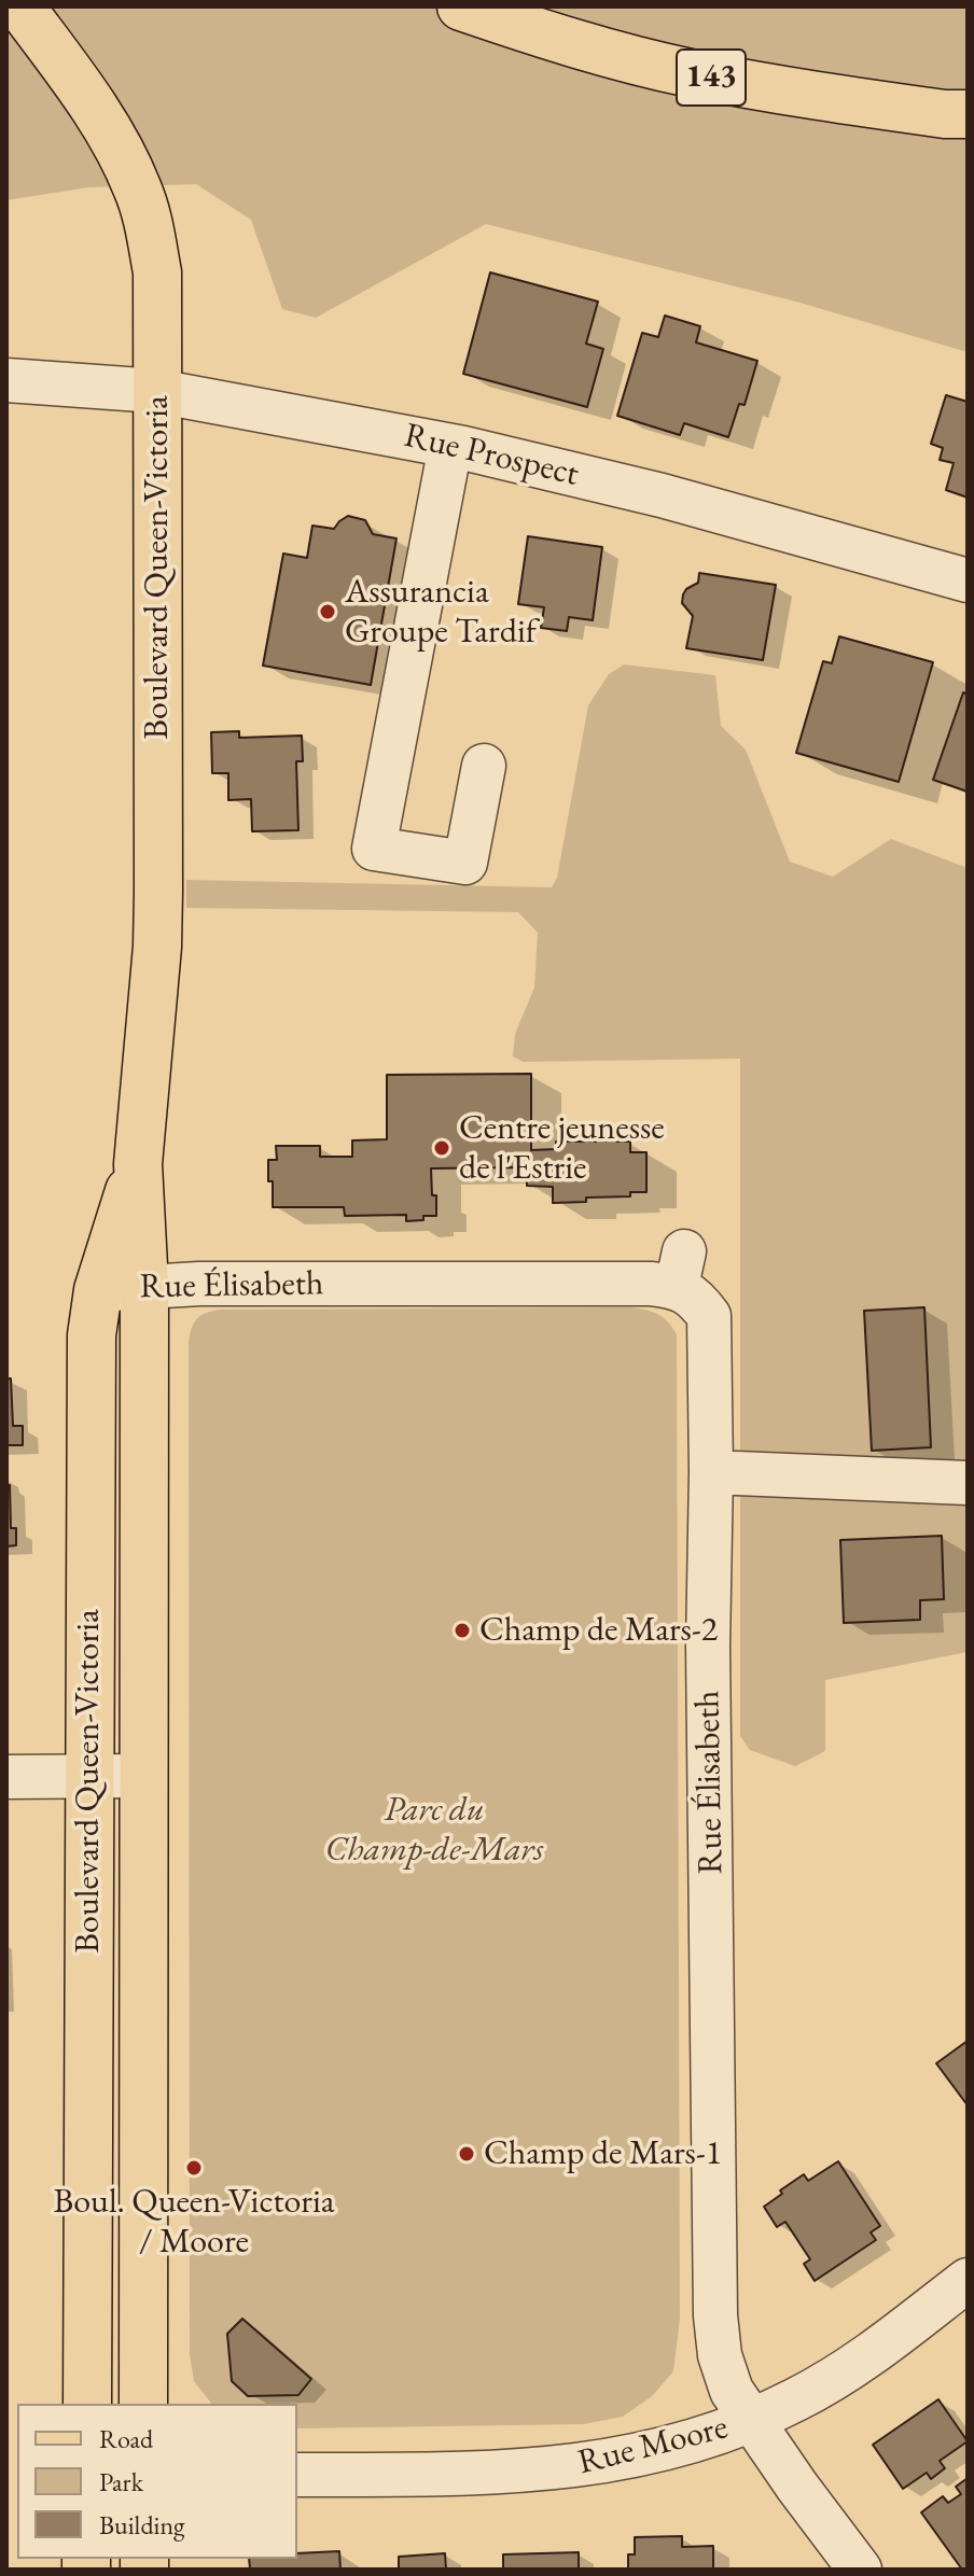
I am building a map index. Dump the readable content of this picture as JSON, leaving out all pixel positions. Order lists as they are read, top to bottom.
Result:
{
  "streets": {
    "main road": ["143", "Boulevard Queen-Victoria"],
    "street": ["Rue Prospect", "Rue Élisabeth", "Rue Moore"]
  },
  "crossings": [
    ["Rue Prospect", "Boulevard Queen-Victoria"],
    ["Boulevard Queen-Victoria", "Rue Élisabeth"],
    ["Rue Élisabeth", "Rue Moore"]
  ],
  "parks": ["Parc du Champ-de-Mars"],
  "places": [
    "Assurancia Groupe Tardif",
    "Centre jeunesse de l'Estrie",
    "Champ de Mars-2",
    "Champ de Mars-1",
    "Boul. Queen-Victoria / Moore"
  ],
  "legend": ["Road", "Park", "Building"]
}
